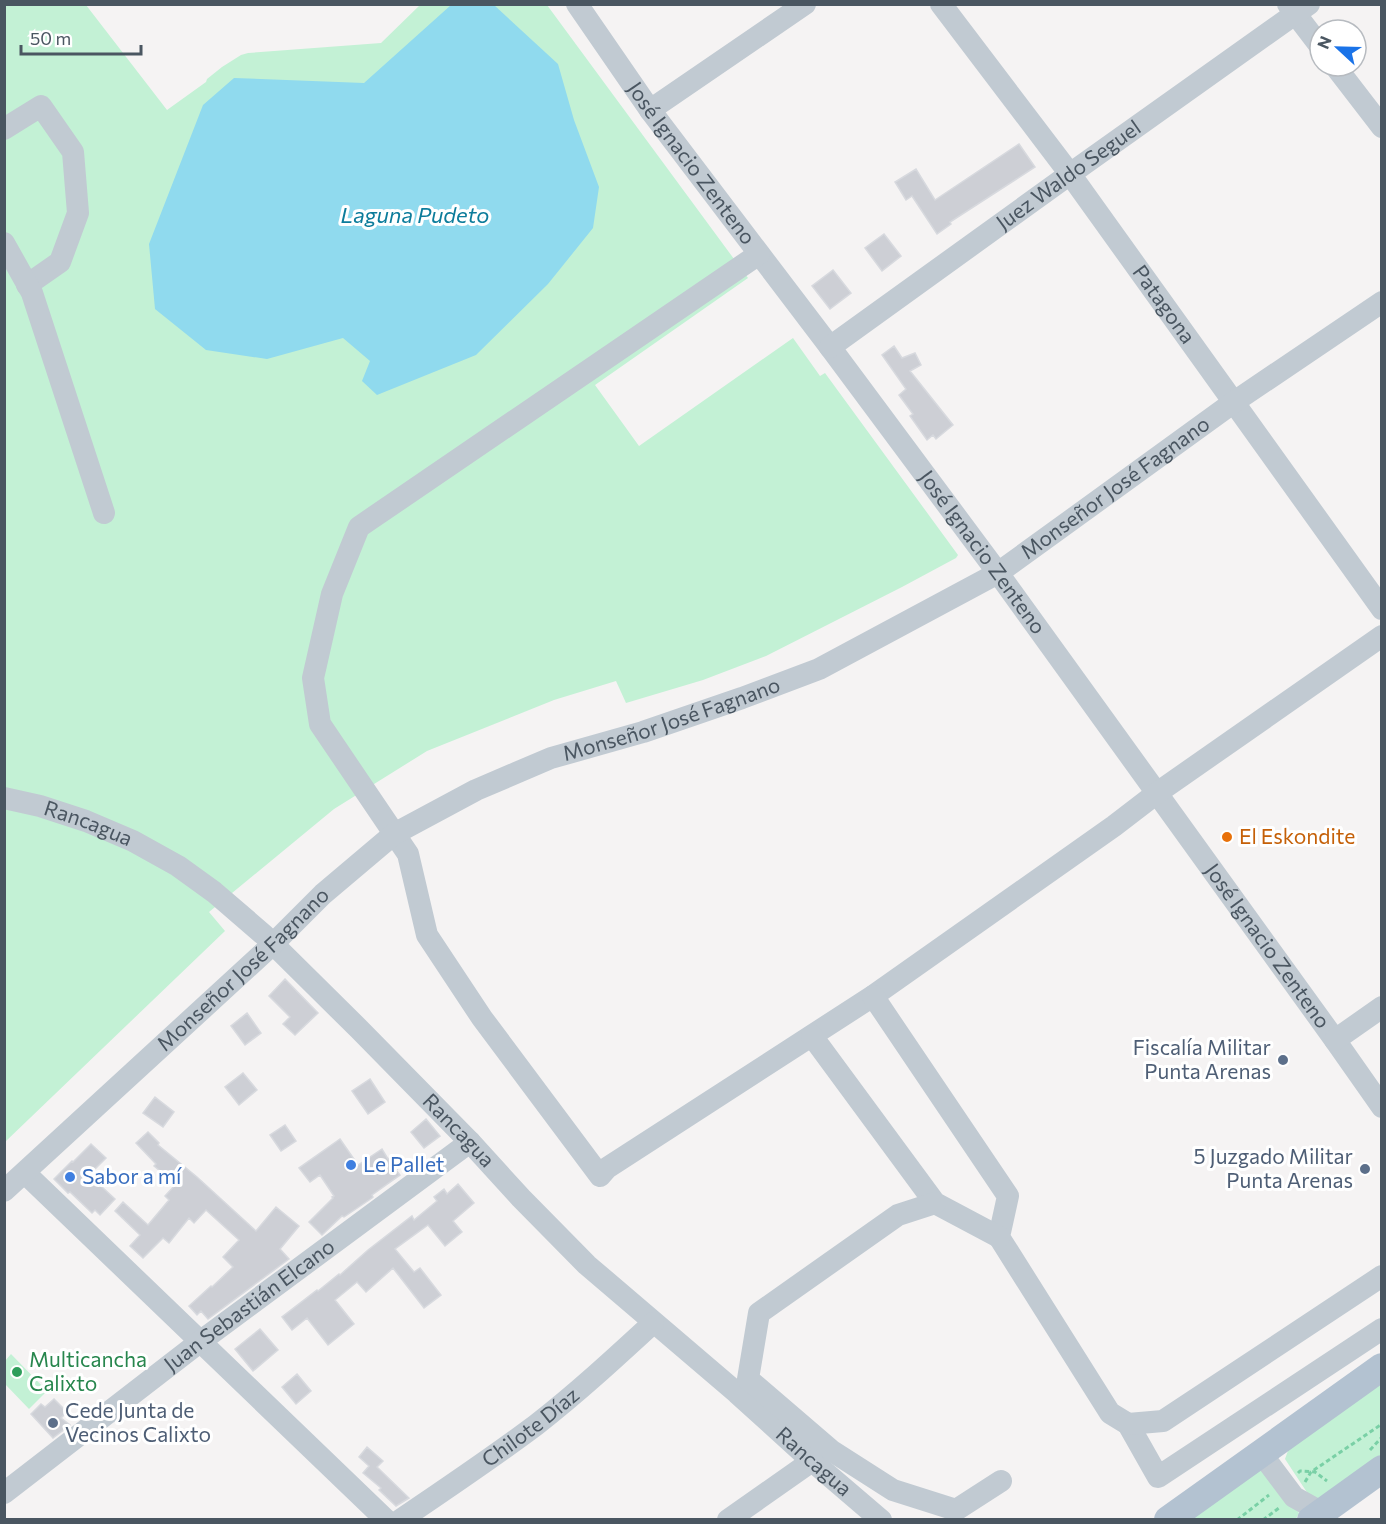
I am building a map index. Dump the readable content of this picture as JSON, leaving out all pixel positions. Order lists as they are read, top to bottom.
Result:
{
  "streets": {
    "street": [
      "José Ignacio Zenteno",
      "Juez Waldo Seguel",
      "Patagona",
      "Monseñor José Fagnano",
      "Rancagua",
      "Juan Sebastián Elcano",
      "Chilote Díaz"
    ]
  },
  "crossings": [
    ["José Ignacio Zenteno", "Juez Waldo Seguel"],
    ["José Ignacio Zenteno", "Monseñor José Fagnano"],
    ["Juez Waldo Seguel", "Patagona"],
    ["Patagona", "Monseñor José Fagnano"],
    ["Monseñor José Fagnano", "Rancagua"],
    ["Rancagua", "Juan Sebastián Elcano"],
    ["Rancagua", "Chilote Díaz"]
  ],
  "water": ["Laguna Pudeto"],
  "places": [
    "El Eskondite",
    "Fiscalía Militar Punta Arenas",
    "Le Pallet",
    "5 Juzgado Militar Punta Arenas",
    "Sabor a mí",
    "Multicancha Calixto",
    "Cede Junta de Vecinos Calixto"
  ],
  "scale_bar": "50 m",
  "north": "left"
}
